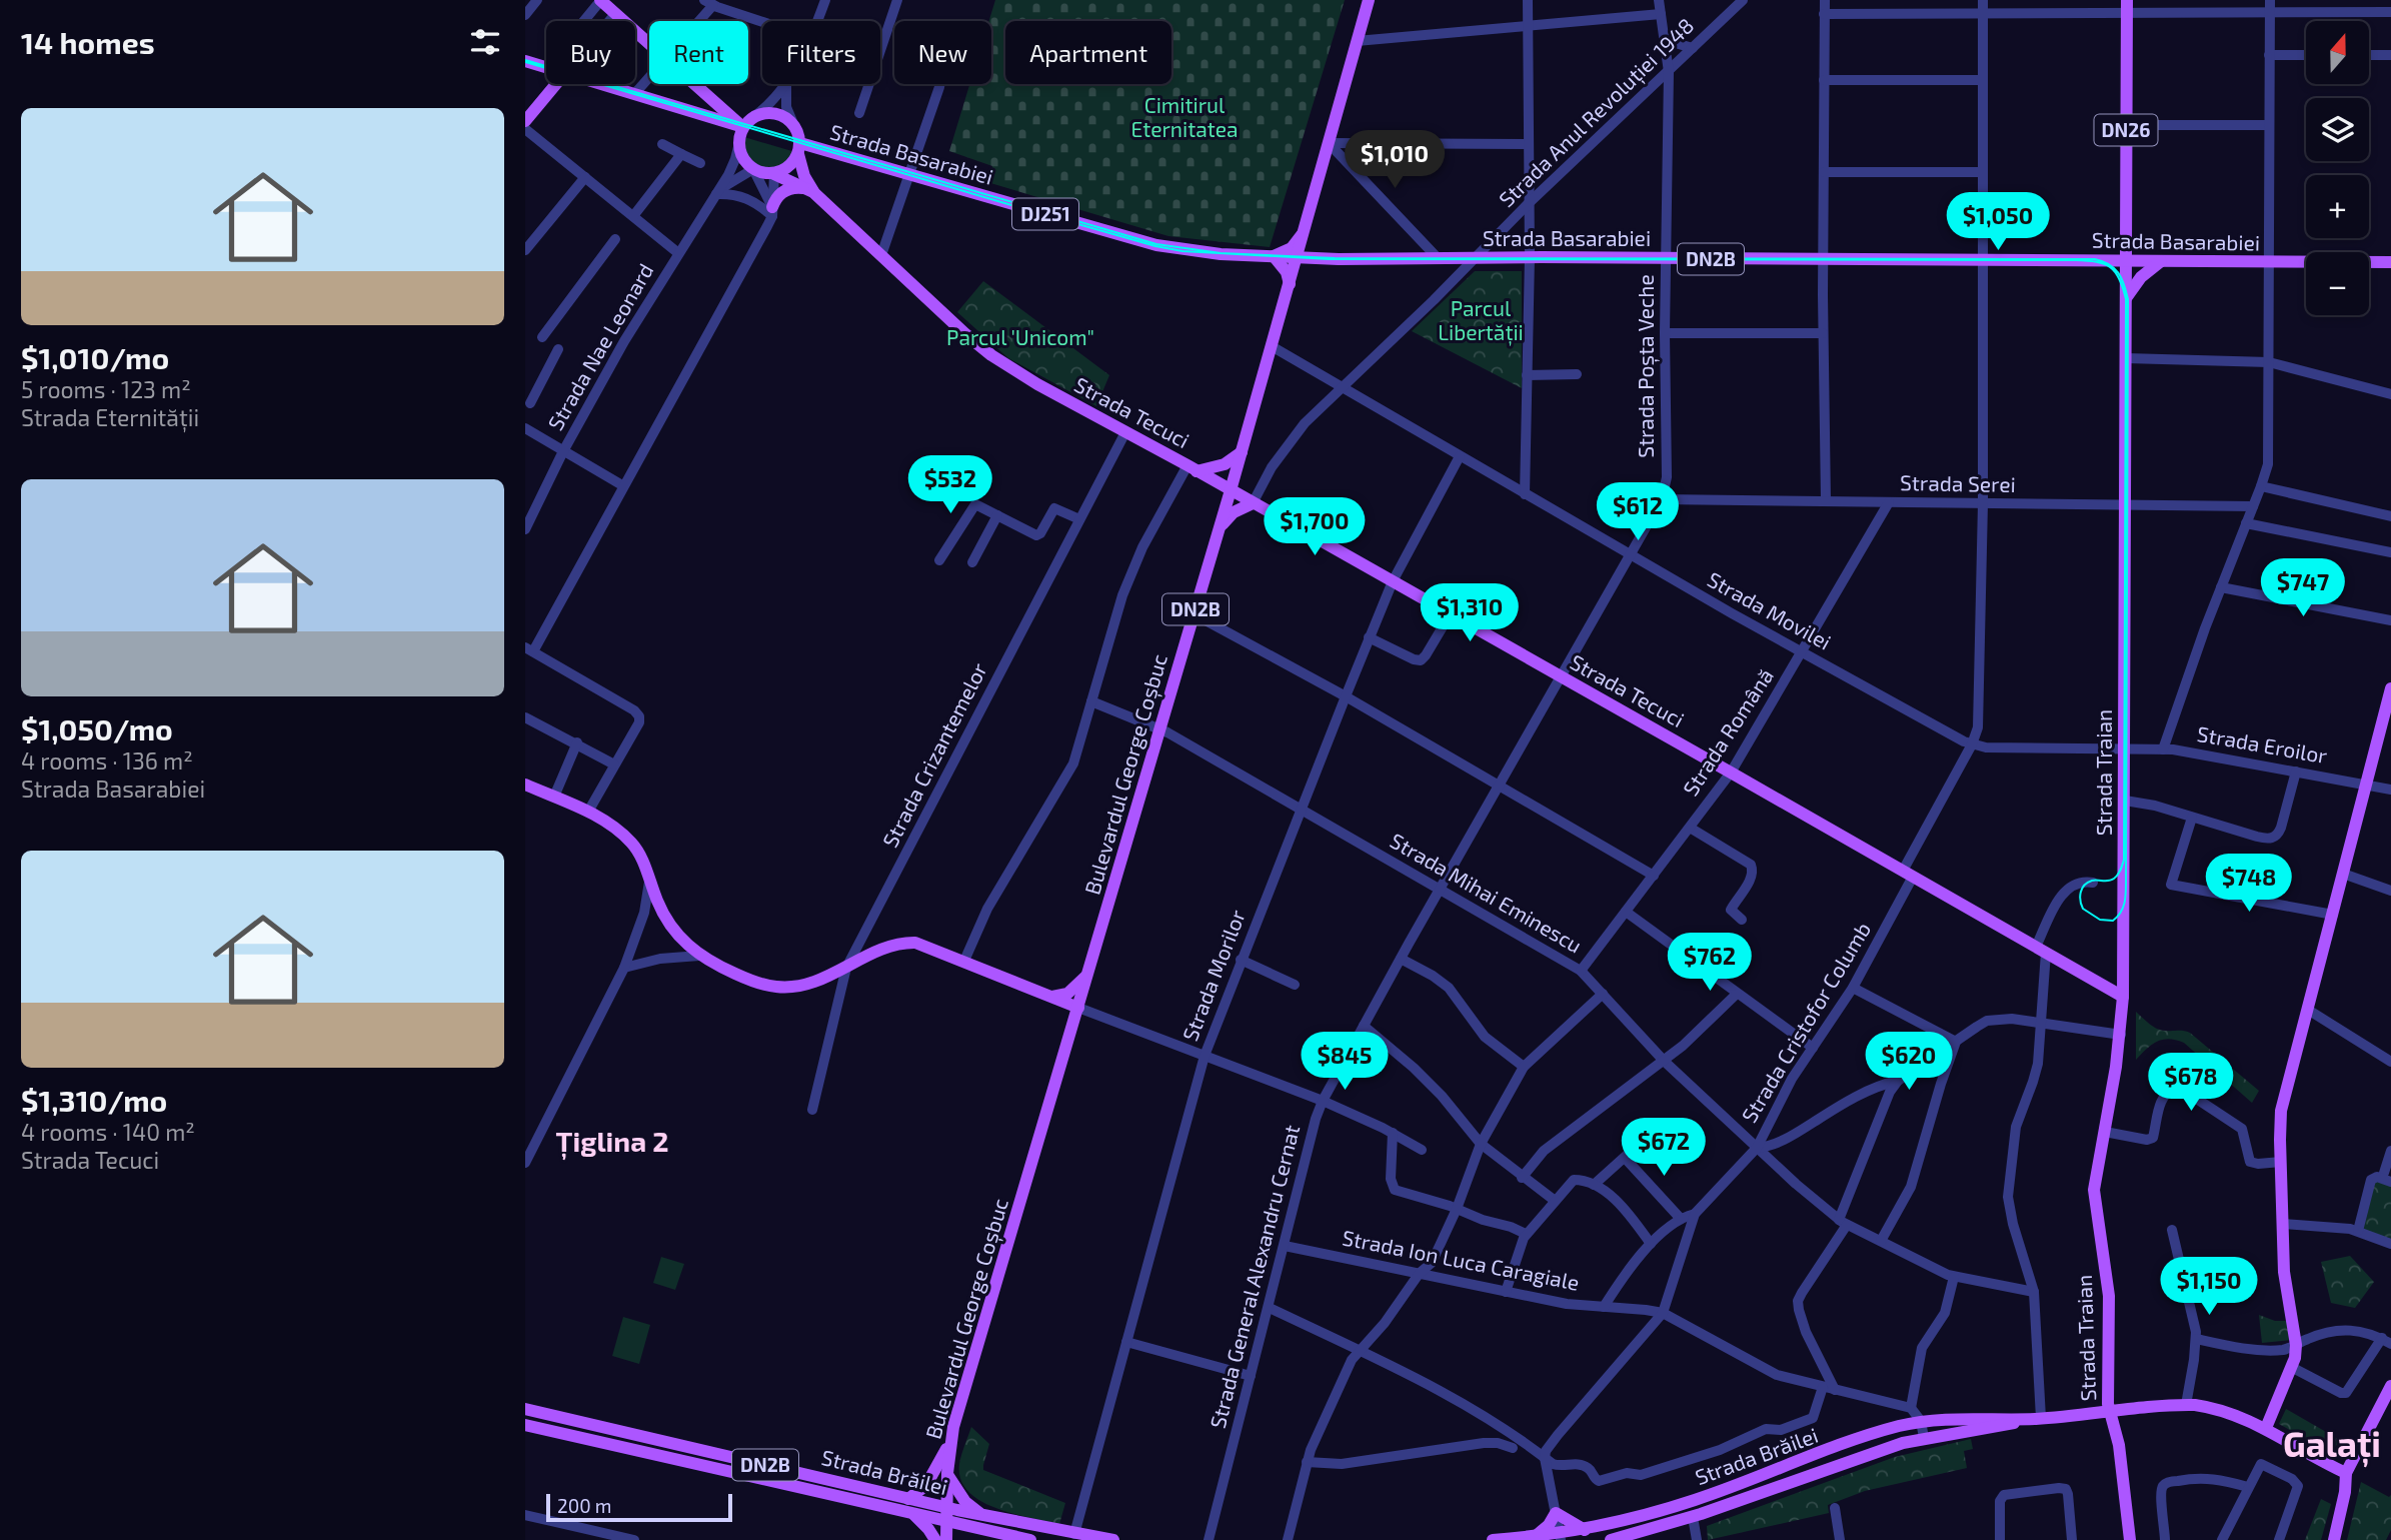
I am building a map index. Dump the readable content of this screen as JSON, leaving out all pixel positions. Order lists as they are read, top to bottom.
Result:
{
  "streets": {
    "main road": [
      "DN26",
      "Strada Basarabiei",
      "DJ251",
      "DN2B",
      "Strada Tecuci",
      "Strada Traian",
      "Bulevardul George Coșbuc",
      "Strada Brăilei"
    ],
    "street": [
      "Strada Anul Revoluției 1948",
      "Strada Nae Leonard",
      "Strada Poșta Veche",
      "Strada Serei",
      "Strada Movilei",
      "Strada Română",
      "Strada Eroilor",
      "Strada Crizantemelor",
      "Strada Mihai Eminescu",
      "Strada Morilor",
      "Strada Cristofor Columb",
      "Strada Ion Luca Caragiale",
      "Strada General Alexandru Cernat"
    ]
  },
  "crossings": [
    ["Strada Anul Revoluției 1948", "Strada Basarabiei"],
    ["Strada Anul Revoluției 1948", "Strada Poșta Veche"],
    ["Strada Anul Revoluției 1948", "Strada Tecuci"],
    ["Strada Anul Revoluției 1948", "Strada Movilei"],
    ["Strada Basarabiei", "Strada Nae Leonard"],
    ["Strada Basarabiei", "Strada Poșta Veche"],
    ["Strada Basarabiei", "Strada Tecuci"],
    ["Strada Basarabiei", "Strada Traian"],
    ["Strada Basarabiei", "Bulevardul George Coșbuc"],
    ["Strada Basarabiei", "Strada Cristofor Columb"],
    ["DN2B", "Bulevardul George Coșbuc"],
    ["DN2B", "Strada Brăilei"],
    ["Strada Nae Leonard", "Strada Tecuci"],
    ["Strada Poșta Veche", "Strada Serei"],
    ["Strada Poșta Veche", "Strada Movilei"],
    ["Strada Poșta Veche", "Strada General Alexandru Cernat"],
    ["Strada Tecuci", "Strada Română"],
    ["Strada Tecuci", "Strada Crizantemelor"],
    ["Strada Tecuci", "Strada Traian"],
    ["Strada Tecuci", "Bulevardul George Coșbuc"],
    ["Strada Tecuci", "Strada Morilor"],
    ["Strada Tecuci", "Strada Cristofor Columb"],
    ["Strada Tecuci", "Strada General Alexandru Cernat"],
    ["Strada Serei", "Strada Română"],
    ["Strada Serei", "Strada Traian"],
    ["Strada Serei", "Strada Cristofor Columb"],
    ["Strada Movilei", "Strada Română"],
    ["Strada Movilei", "Strada Eroilor"],
    ["Strada Movilei", "Strada Traian"],
    ["Strada Movilei", "Bulevardul George Coșbuc"],
    ["Strada Movilei", "Strada Morilor"],
    ["Strada Movilei", "Strada Cristofor Columb"],
    ["Strada Movilei", "Strada General Alexandru Cernat"],
    ["Strada Română", "Strada Mihai Eminescu"],
    ["Strada Eroilor", "Strada Traian"],
    ["Strada Traian", "Strada Brăilei"],
    ["Bulevardul George Coșbuc", "Strada Mihai Eminescu"],
    ["Bulevardul George Coșbuc", "Strada Brăilei"],
    ["Strada Mihai Eminescu", "Strada Morilor"],
    ["Strada Mihai Eminescu", "Strada Cristofor Columb"],
    ["Strada Mihai Eminescu", "Strada General Alexandru Cernat"],
    ["Strada Morilor", "Strada Brăilei"],
    ["Strada Cristofor Columb", "Strada Ion Luca Caragiale"],
    ["Strada Ion Luca Caragiale", "Strada General Alexandru Cernat"]
  ],
  "districts": ["Țiglina 2", "Galați"],
  "parks": ["Cimitirul Eternitatea", "Parcul Libertății", "Parcul 'Unicom\""],
  "scale_bar": "200 m",
  "north": "top",
  "page": {
    "heading": "14 homes",
    "map_buttons": ["+", "−"],
    "chip": [
      "Buy",
      "Rent",
      "Filters",
      "New",
      "Apartment"
    ],
    "list": [
      {
        "name": "$1,010/mo",
        "note": "5 rooms · 123 m² · Strada Eternității"
      },
      {
        "name": "$1,050/mo",
        "note": "4 rooms · 136 m² · Strada Basarabiei"
      },
      {
        "name": "$1,310/mo",
        "note": "4 rooms · 140 m² · Strada Tecuci"
      }
    ],
    "price": [
      "$1,010",
      "$1,050",
      "$532",
      "$612",
      "$1,700",
      "$747",
      "$1,310",
      "$748",
      "$762",
      "$845",
      "$620",
      "$678",
      "$672",
      "$1,150"
    ],
    "scale": "200 m"
  }
}
